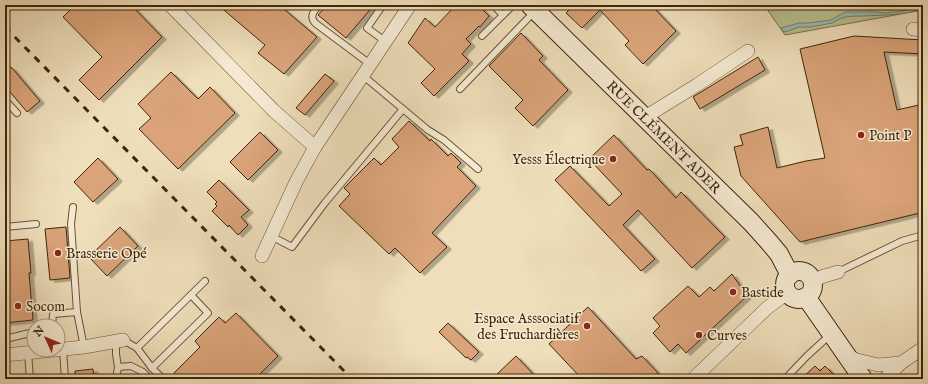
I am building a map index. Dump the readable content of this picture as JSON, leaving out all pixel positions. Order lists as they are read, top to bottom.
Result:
{
  "streets": {
    "street": ["RUE CLÉMENT ADER"]
  },
  "places": [
    "Point P",
    "Yesss Électrique",
    "Brasserie Opé",
    "Bastide",
    "Socom",
    "Espace Asssociatif des Fruchardières",
    "Curves"
  ],
  "north": "top left"
}
